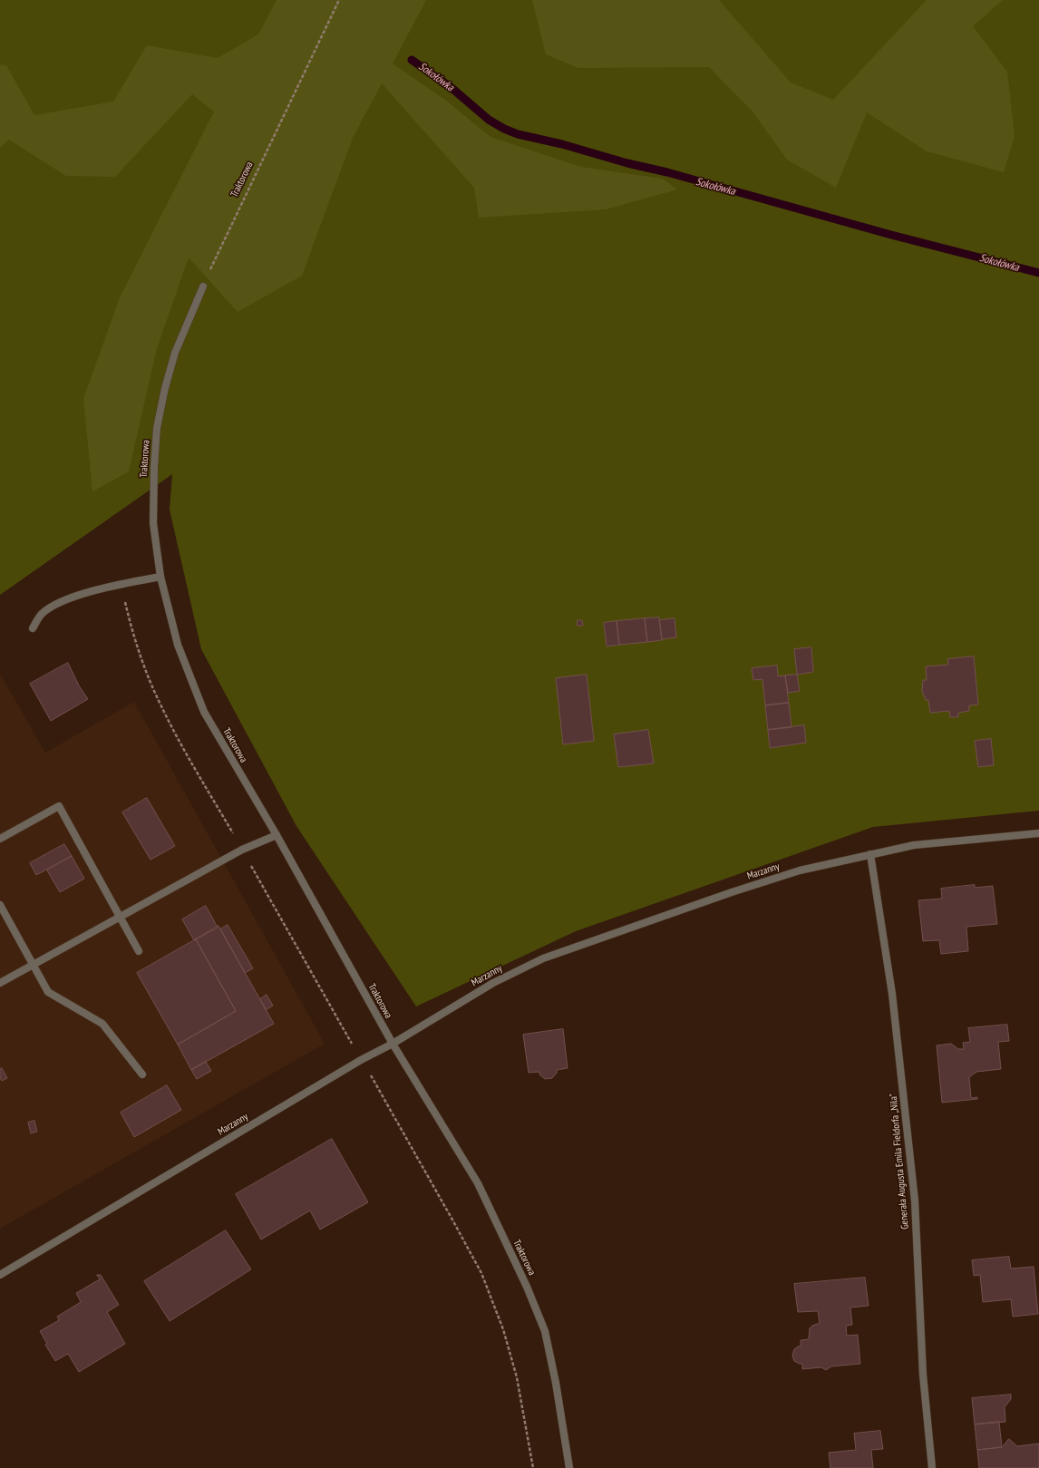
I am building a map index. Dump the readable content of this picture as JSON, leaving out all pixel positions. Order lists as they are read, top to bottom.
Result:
{
  "streets": {
    "street": ["Traktorowa", "Marzanny", "Generała Augusta Emila Fieldorfa „Nila”"]
  },
  "crossings": [
    ["Traktorowa", "Marzanny"],
    ["Marzanny", "Generała Augusta Emila Fieldorfa „Nila”"]
  ],
  "water": ["Sokołówka"]
}
